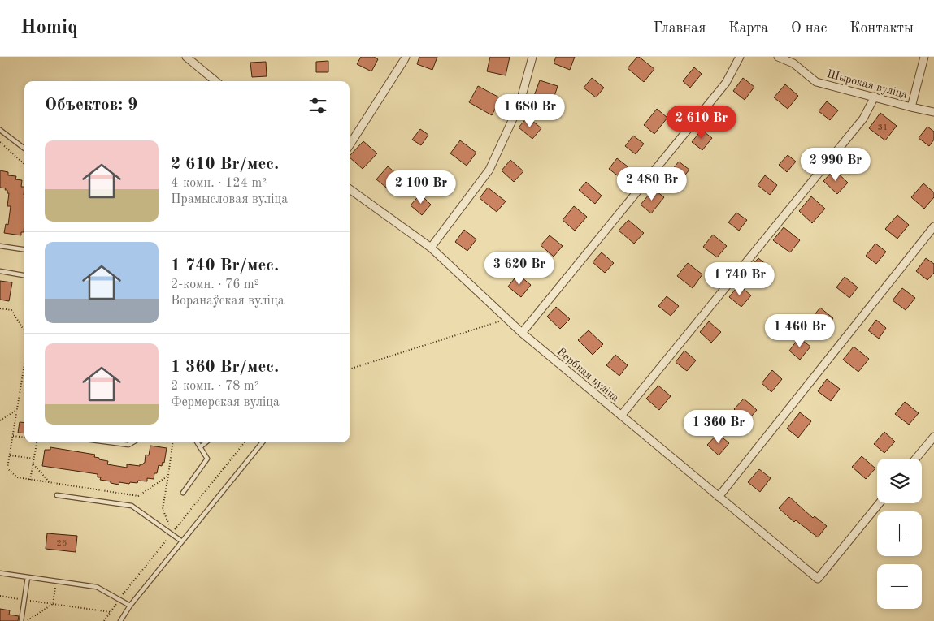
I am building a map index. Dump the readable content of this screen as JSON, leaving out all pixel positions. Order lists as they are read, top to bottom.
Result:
{
  "streets": {
    "street": ["Шырокая вуліца", "Вербная вуліца"]
  },
  "house_numbers": ["31", "26"],
  "page": {
    "header": "Homiq",
    "nav": [
      "Главная",
      "Карта",
      "О нас",
      "Контакты"
    ],
    "heading": "Объектов: 9",
    "price": [
      "1 680 Br",
      "2 610 Br",
      "2 990 Br",
      "2 480 Br",
      "2 100 Br",
      "3 620 Br",
      "1 740 Br",
      "1 460 Br",
      "1 360 Br"
    ],
    "list": [
      {
        "name": "2 610 Br/мес.",
        "note": "4-комн. · 124 m² · Прамысловая вуліца"
      },
      {
        "name": "1 740 Br/мес.",
        "note": "2-комн. · 76 m² · Воранаўская вуліца"
      },
      {
        "name": "1 360 Br/мес.",
        "note": "2-комн. · 78 m² · Фермерская вуліца"
      }
    ],
    "map_buttons": ["+", "−"]
  }
}
